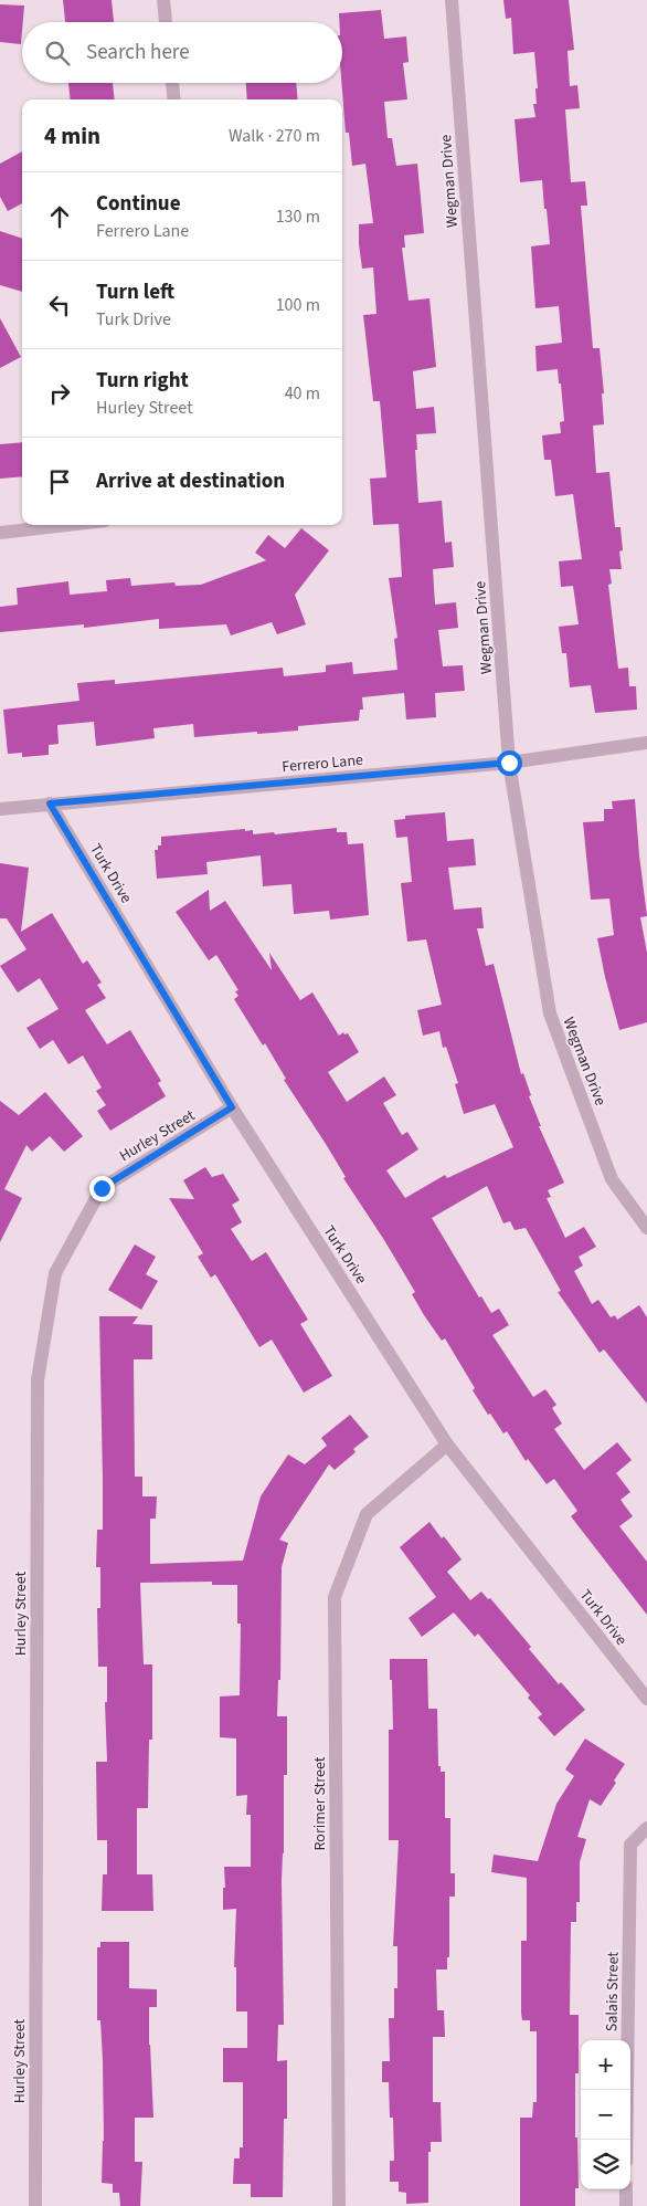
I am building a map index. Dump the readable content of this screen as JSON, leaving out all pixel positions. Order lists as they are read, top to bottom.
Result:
{
  "streets": {
    "street": [
      "Wegman Drive",
      "Ferrero Lane",
      "Turk Drive",
      "Hurley Street",
      "Rorimer Street",
      "Salais Street"
    ]
  },
  "crossings": [
    ["Wegman Drive", "Ferrero Lane"],
    ["Ferrero Lane", "Turk Drive"],
    ["Turk Drive", "Hurley Street"],
    ["Turk Drive", "Rorimer Street"]
  ],
  "page": {
    "search": "Search here",
    "heading": ["4 min", "Walk · 270 m"],
    "list": [
      ["Continue", "Ferrero Lane", "130 m"],
      ["Turn left", "Turk Drive", "100 m"],
      ["Turn right", "Hurley Street", "40 m"],
      "Arrive at destination"
    ],
    "map_buttons": ["+", "−"]
  }
}
